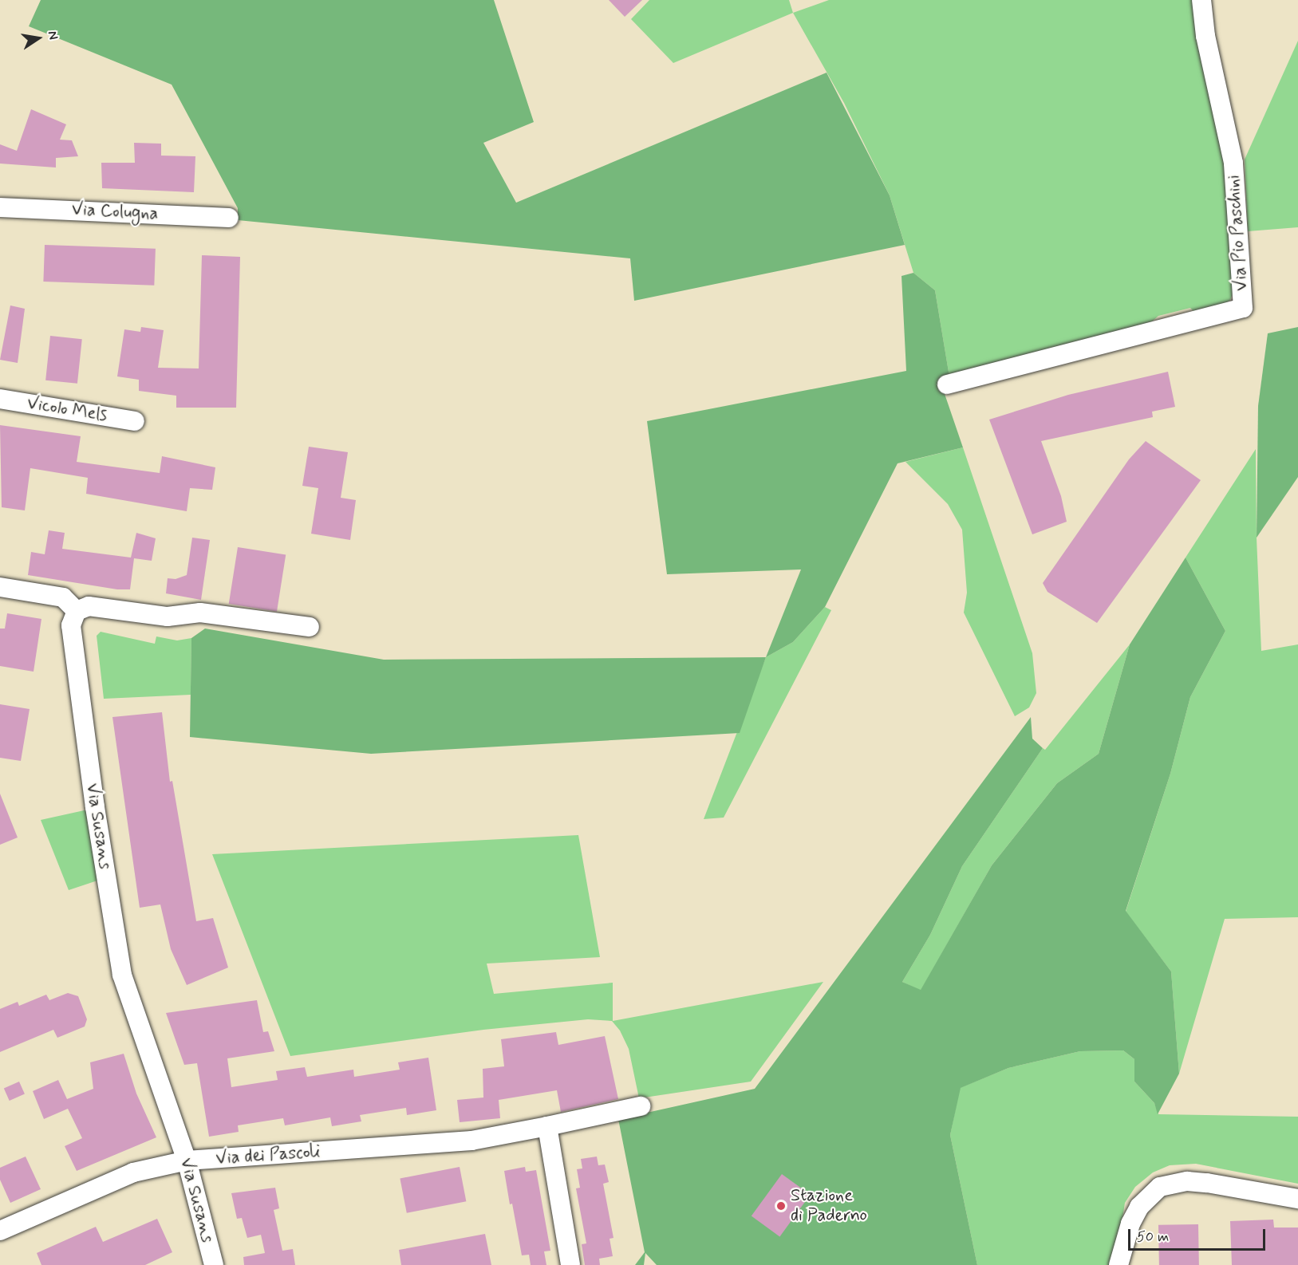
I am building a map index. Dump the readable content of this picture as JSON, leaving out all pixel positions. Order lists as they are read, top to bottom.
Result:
{
  "streets": {
    "street": [
      "Via Colugna",
      "Via Pio Paschini",
      "Vicolo Mels",
      "Via Susans",
      "Via dei Pascoli"
    ]
  },
  "crossings": [
    ["Via Susans", "Via dei Pascoli"]
  ],
  "places": ["Stazione di Paderno"],
  "scale_bar": "50 m",
  "north": "right"
}
